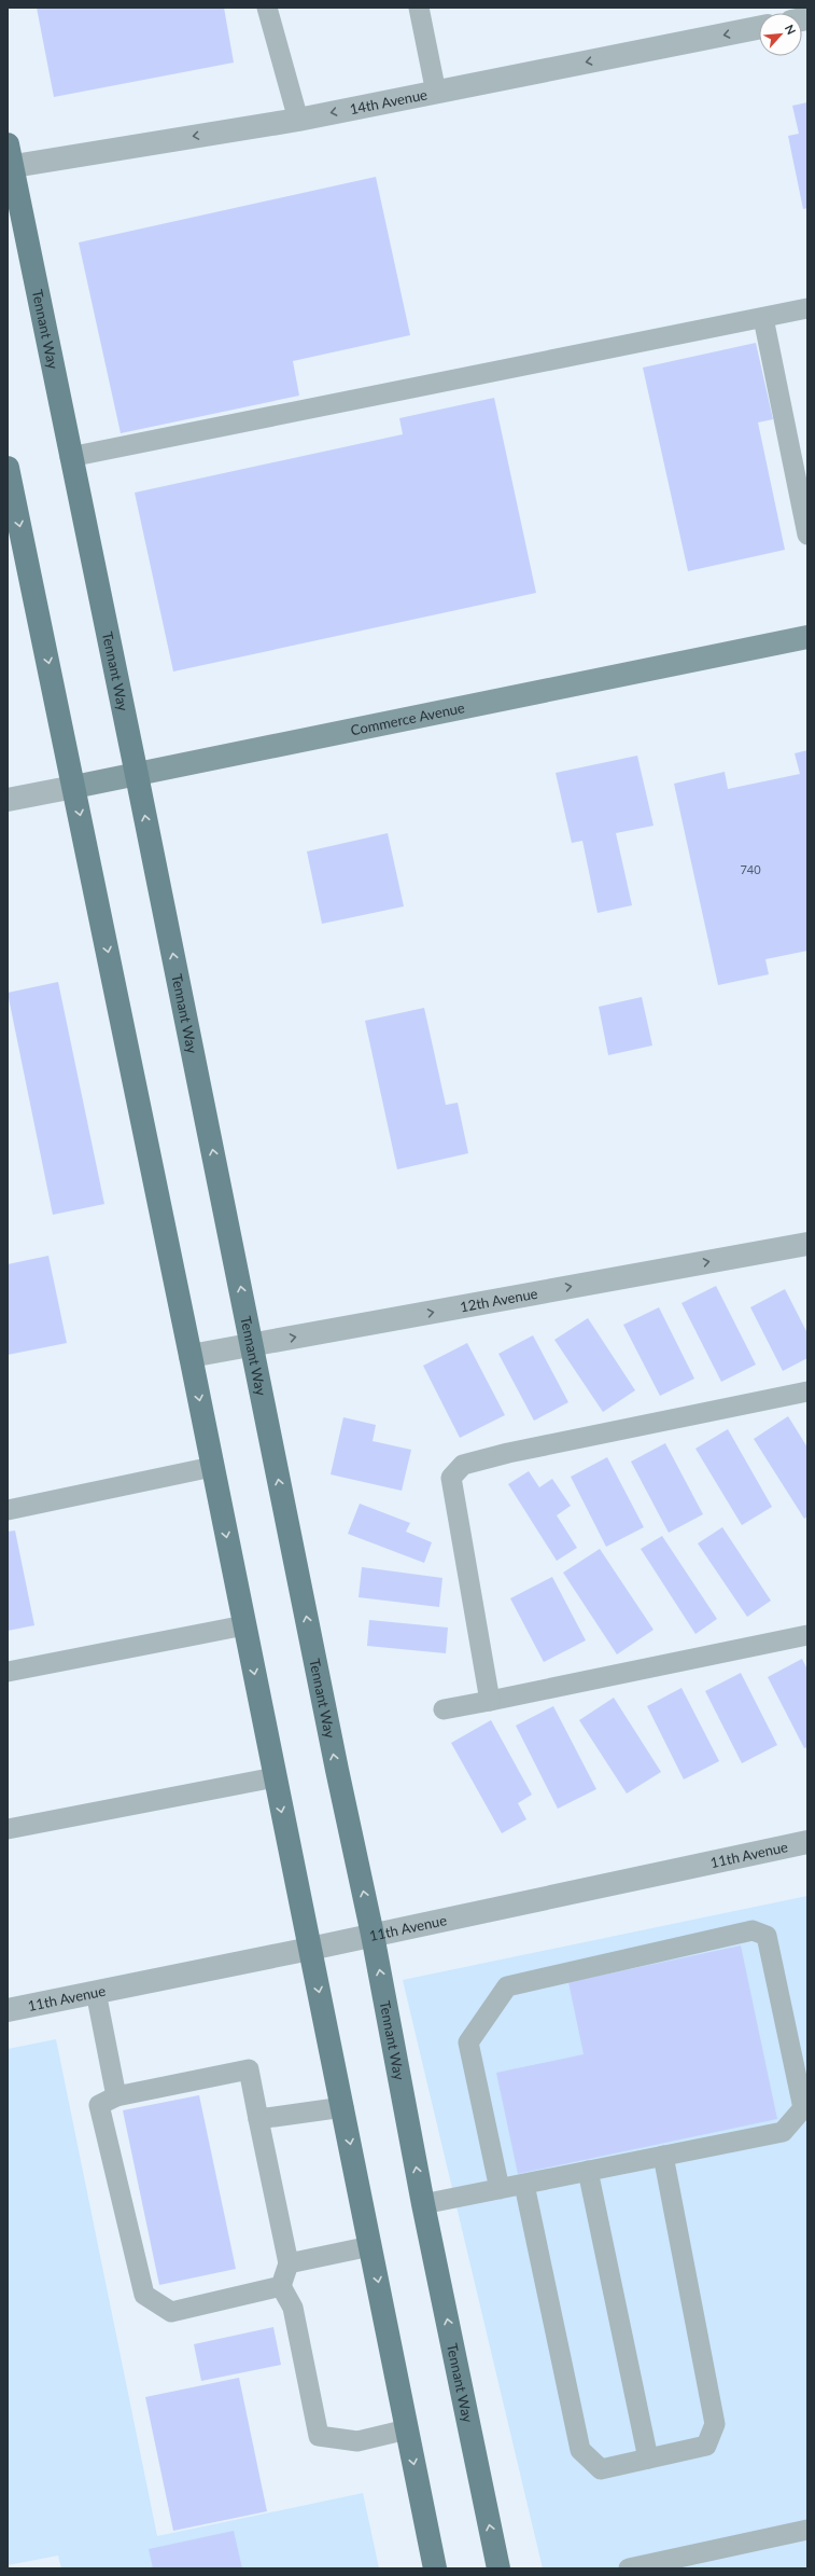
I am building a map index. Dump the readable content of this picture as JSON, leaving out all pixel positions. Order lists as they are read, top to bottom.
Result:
{
  "streets": {
    "main road": ["Tennant Way", "Commerce Avenue"],
    "street": ["14th Avenue", "12th Avenue", "11th Avenue"]
  },
  "crossings": [
    ["14th Avenue", "Tennant Way"],
    ["Tennant Way", "Commerce Avenue"],
    ["Tennant Way", "12th Avenue"],
    ["Tennant Way", "11th Avenue"]
  ],
  "one_way": ["14th Avenue", "12th Avenue"],
  "house_numbers": ["740"],
  "north": "top right"
}
